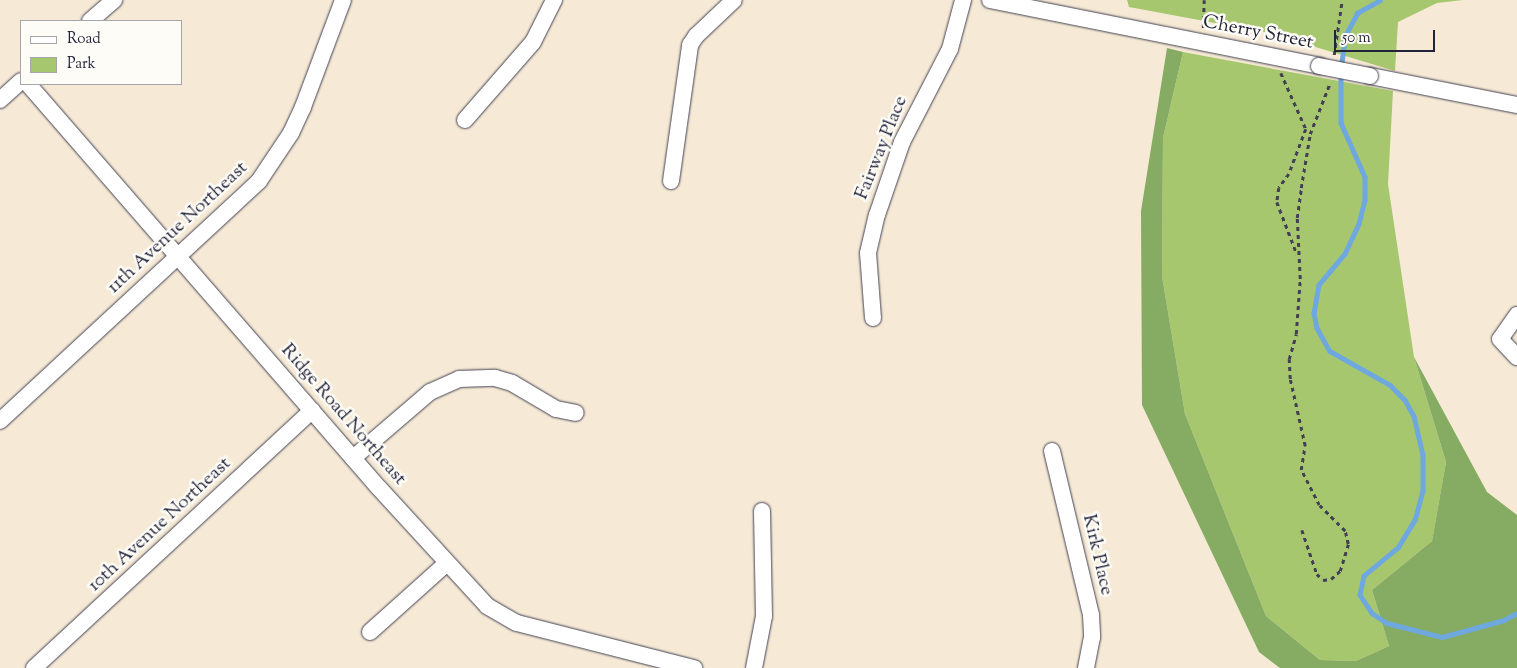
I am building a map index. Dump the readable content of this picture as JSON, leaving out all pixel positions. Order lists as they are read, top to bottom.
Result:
{
  "streets": {
    "street": [
      "Cherry Street",
      "Fairway Place",
      "11th Avenue Northeast",
      "Ridge Road Northeast",
      "10th Avenue Northeast",
      "Kirk Place"
    ]
  },
  "crossings": [
    ["11th Avenue Northeast", "Ridge Road Northeast"],
    ["Ridge Road Northeast", "10th Avenue Northeast"]
  ],
  "legend": ["Road", "Park"],
  "scale_bar": "50 m"
}
